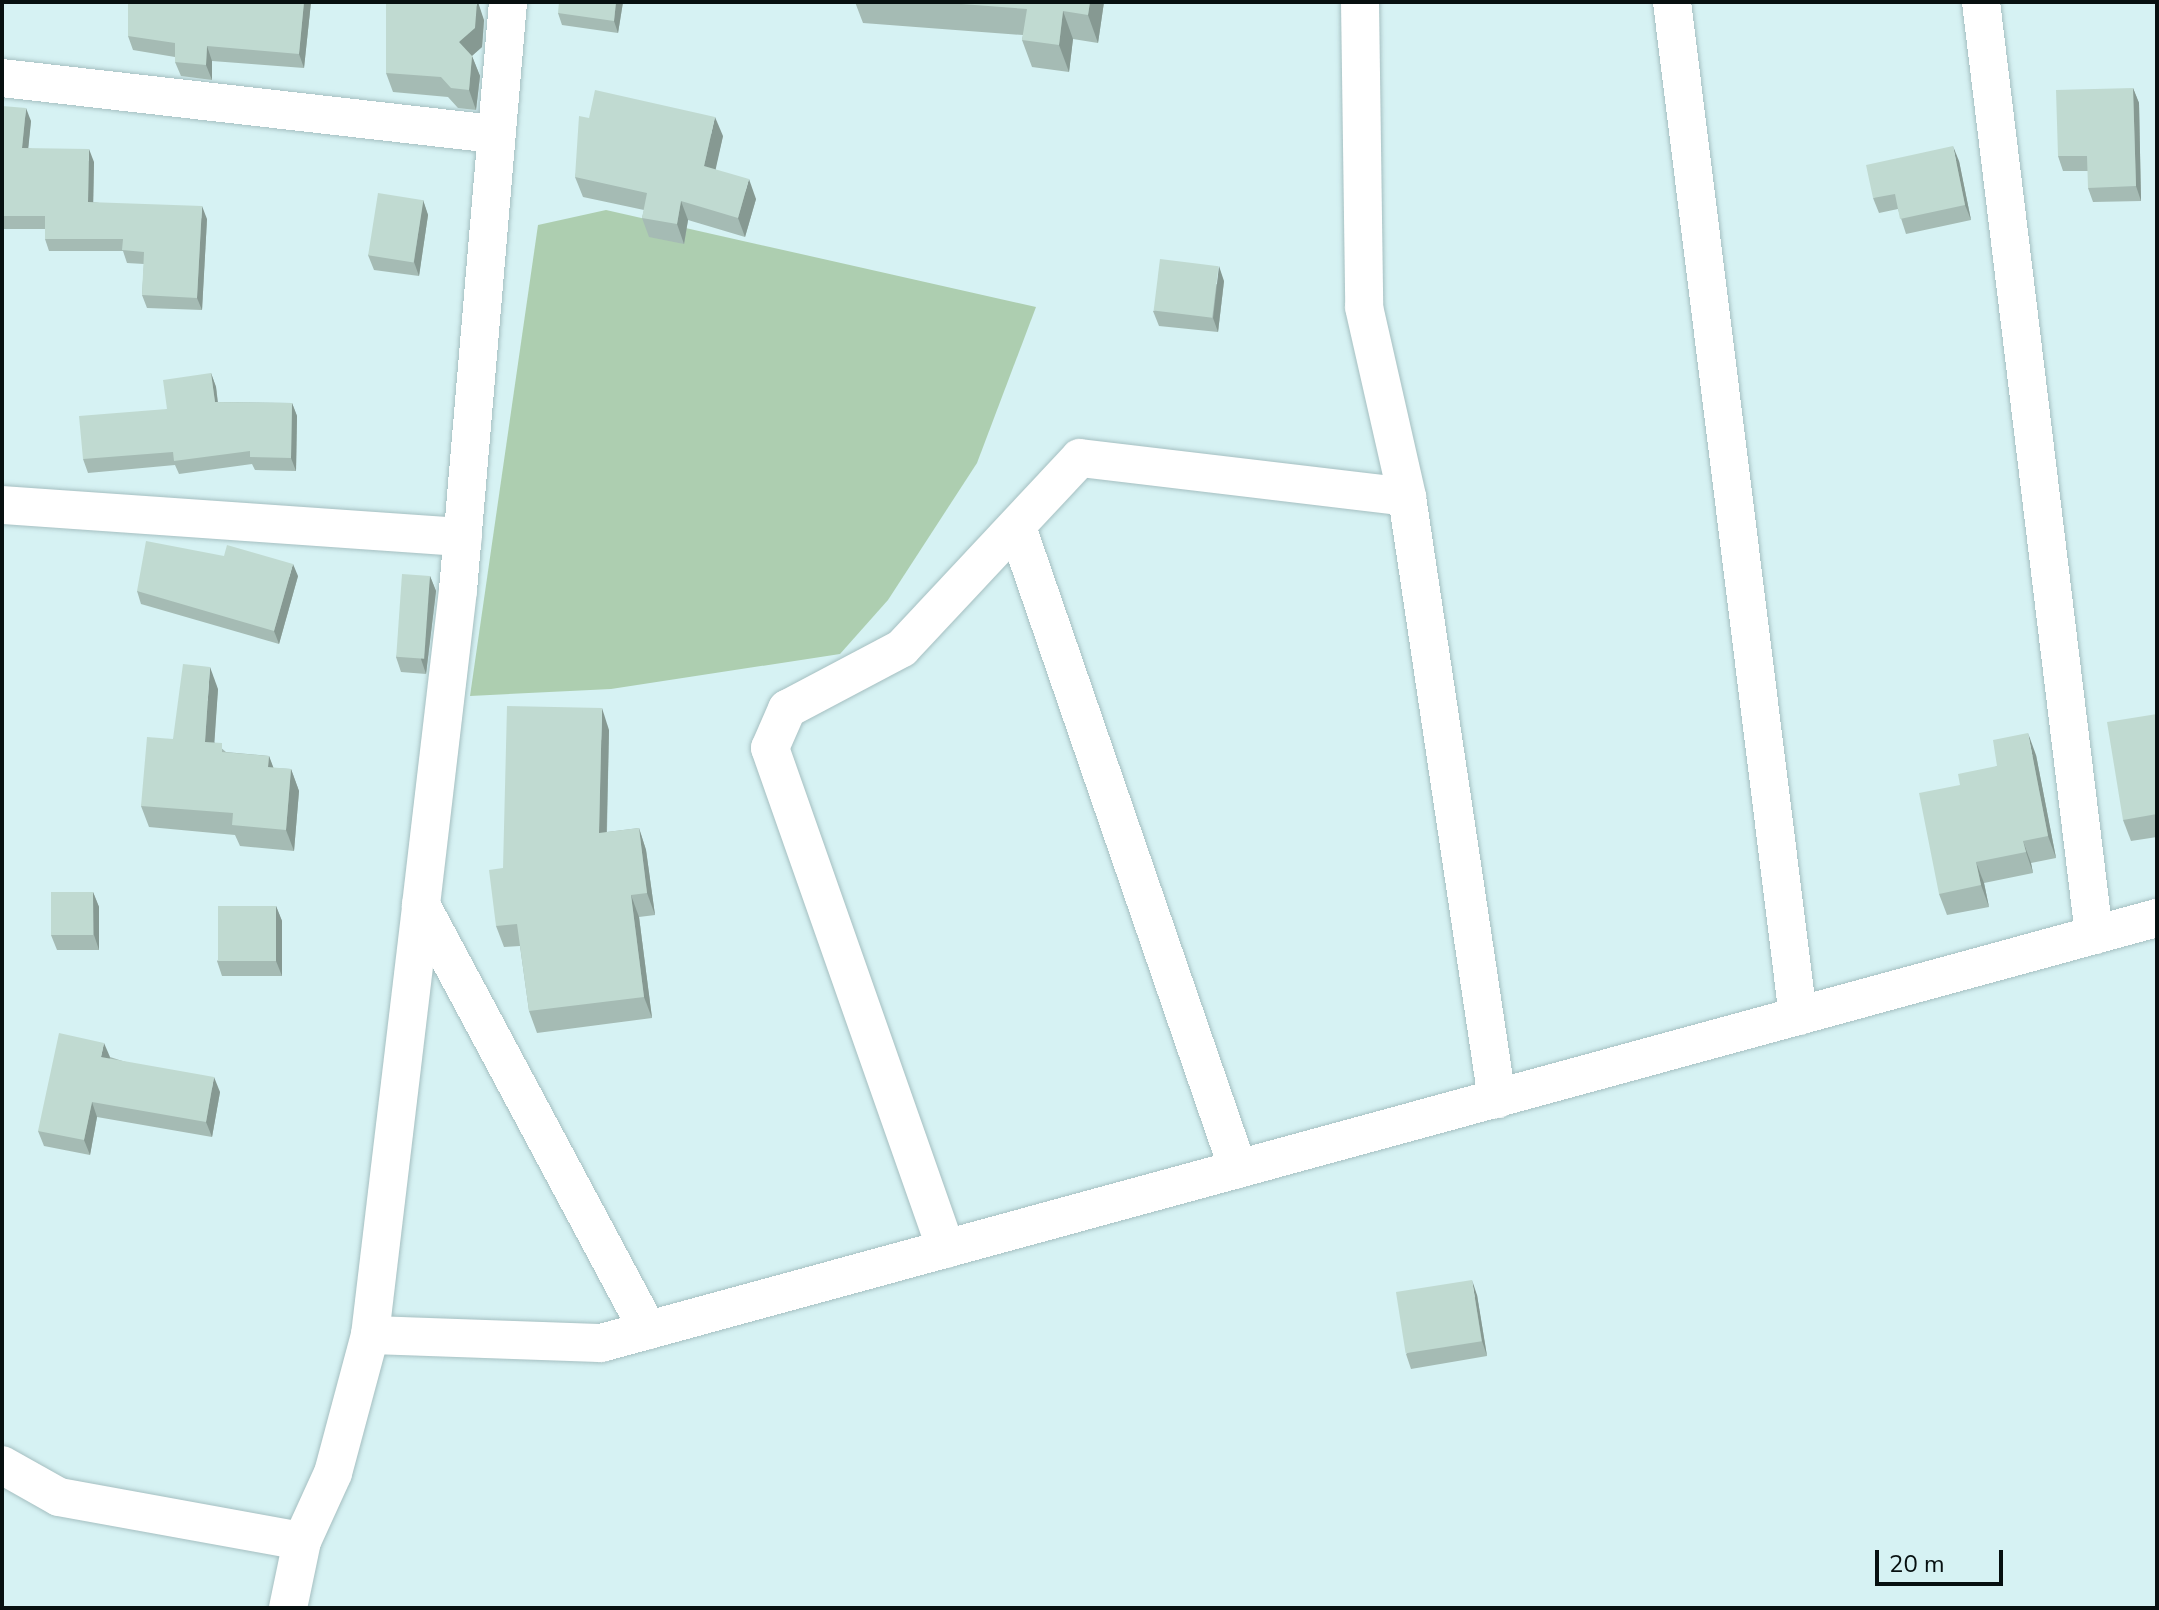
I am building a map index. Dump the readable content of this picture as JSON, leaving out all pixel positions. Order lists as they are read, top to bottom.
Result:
{
  "scale_bar": "20 m"
}
